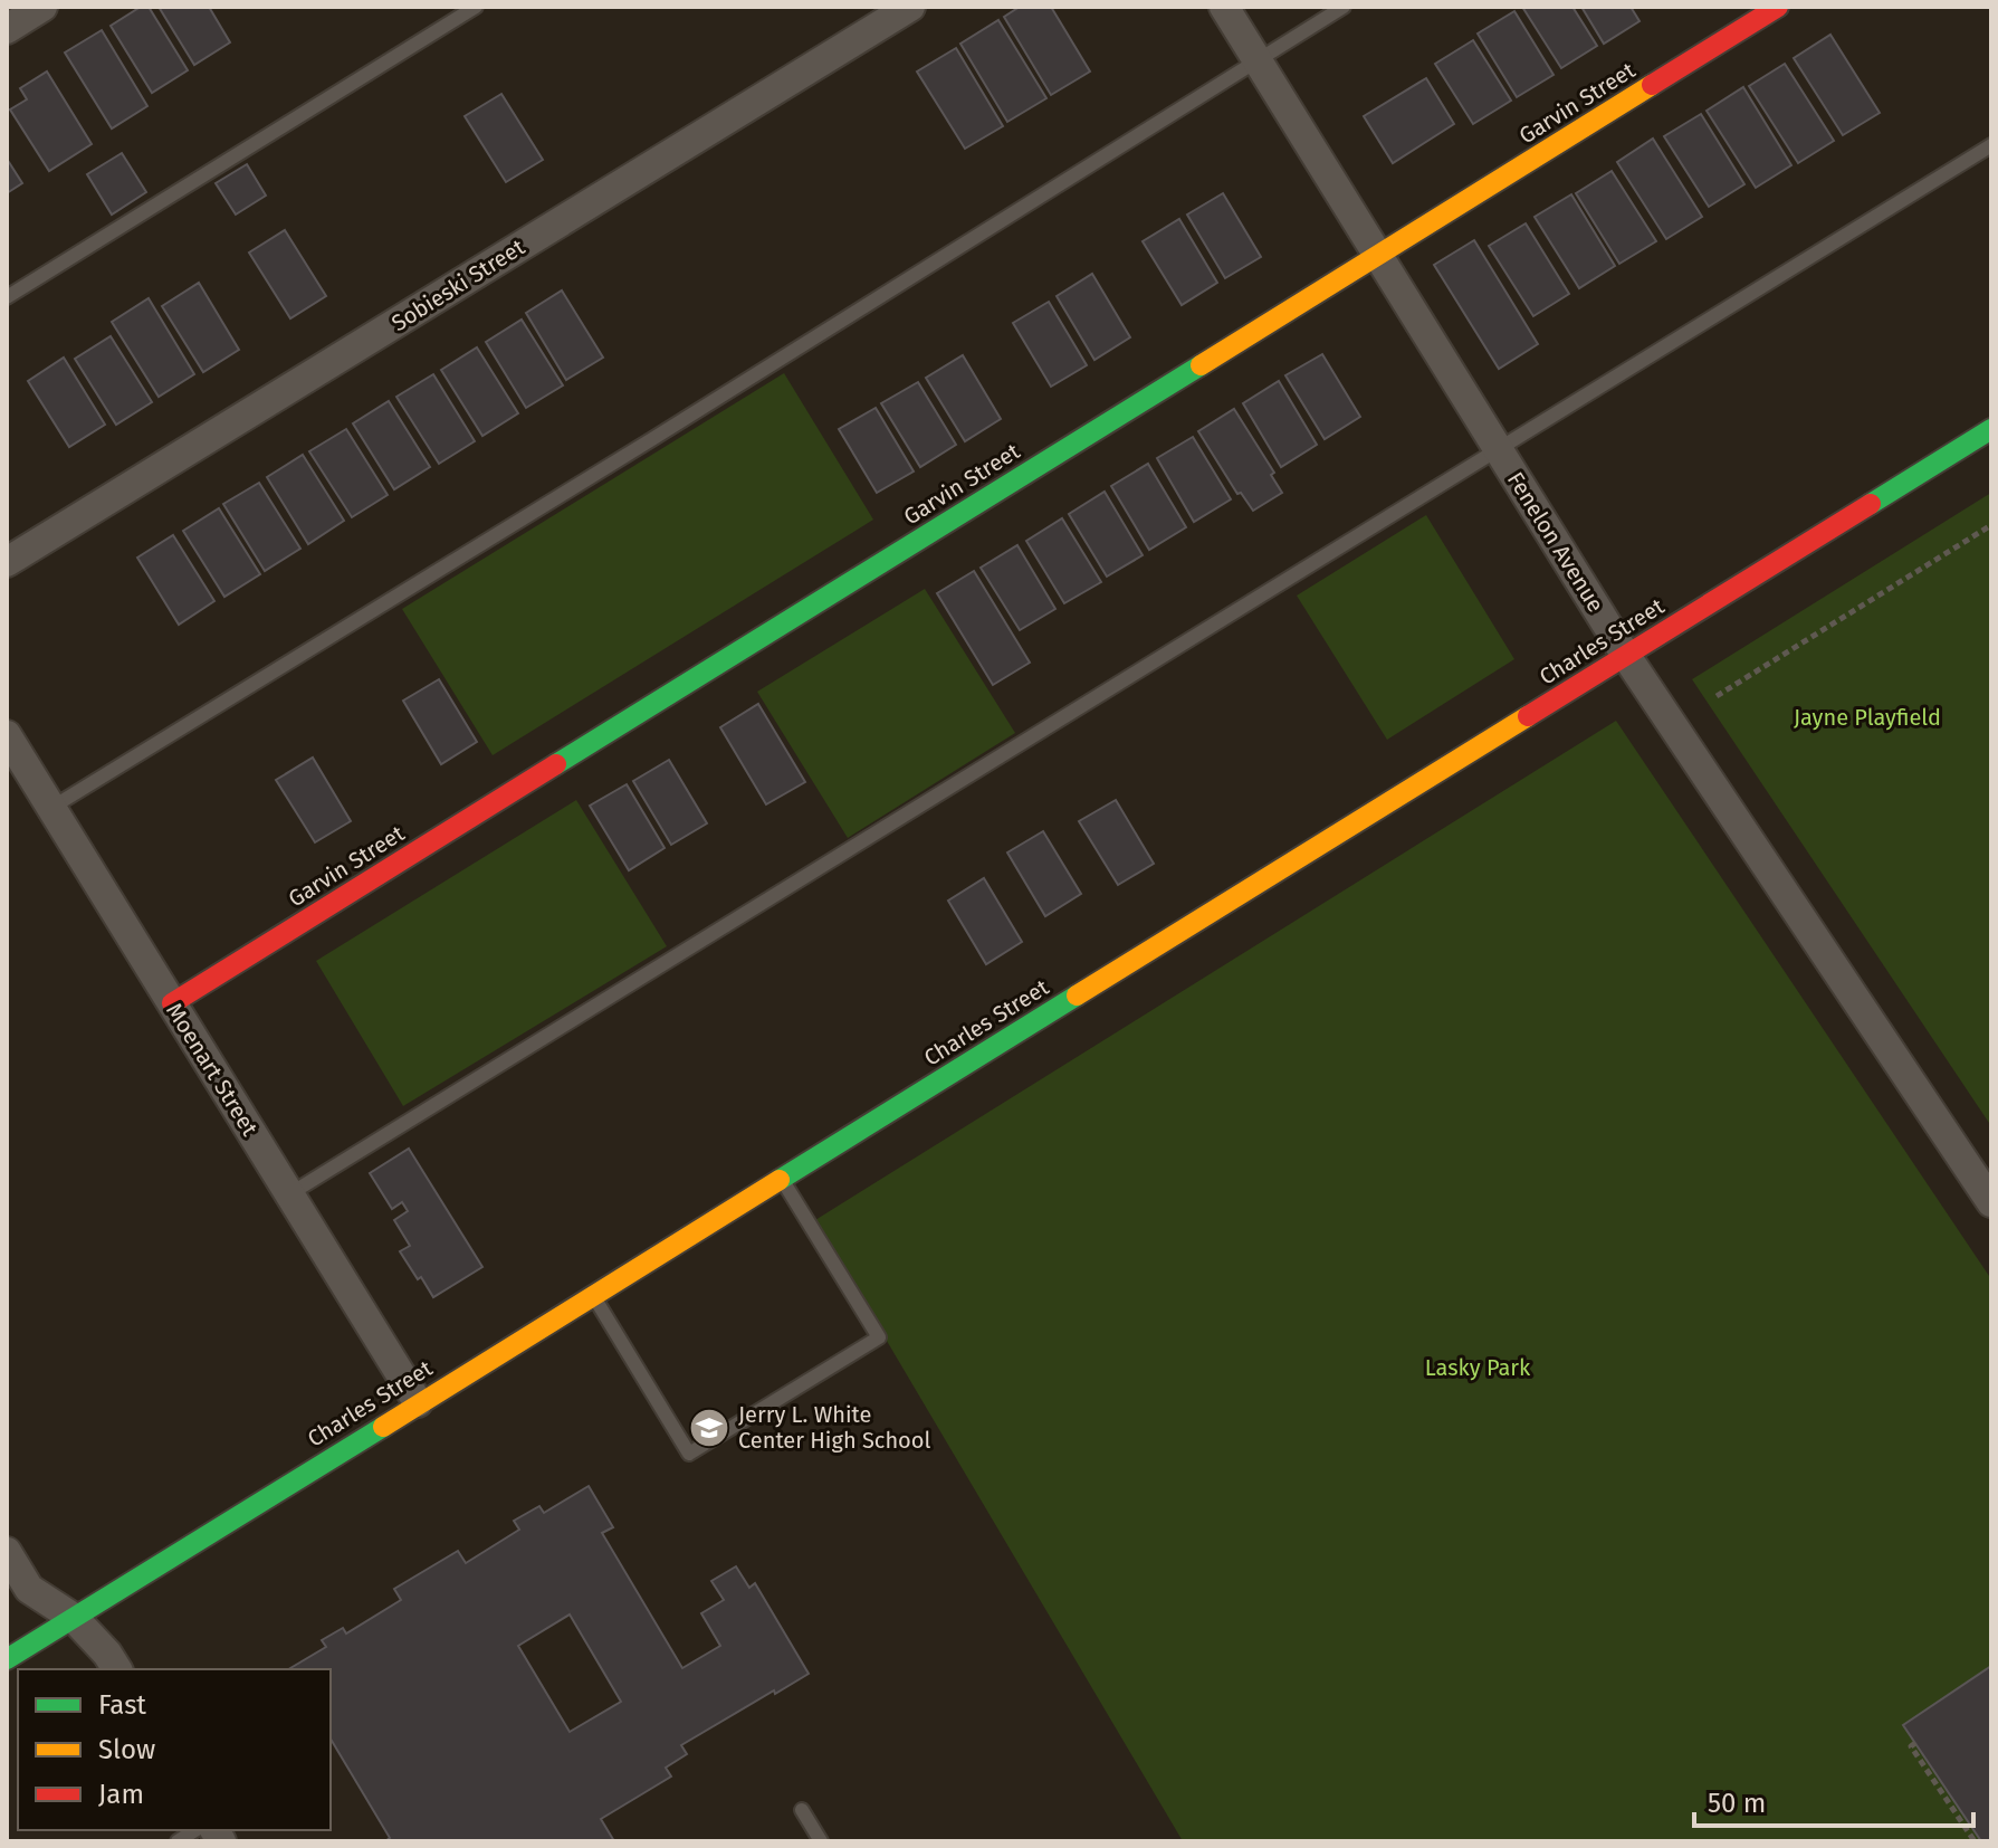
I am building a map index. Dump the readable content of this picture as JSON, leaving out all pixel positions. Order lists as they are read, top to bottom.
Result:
{
  "streets": {
    "street": [
      "Garvin Street",
      "Sobieski Street",
      "Fenelon Avenue",
      "Charles Street",
      "Moenart Street"
    ]
  },
  "crossings": [
    ["Garvin Street", "Fenelon Avenue"],
    ["Garvin Street", "Moenart Street"],
    ["Fenelon Avenue", "Charles Street"],
    ["Charles Street", "Moenart Street"]
  ],
  "parks": ["Jayne Playfield", "Lasky Park"],
  "places": {
    "school or university": ["Jerry L. White Center High School"]
  },
  "legend": ["Fast", "Slow", "Jam"],
  "scale_bar": "50 m"
}
